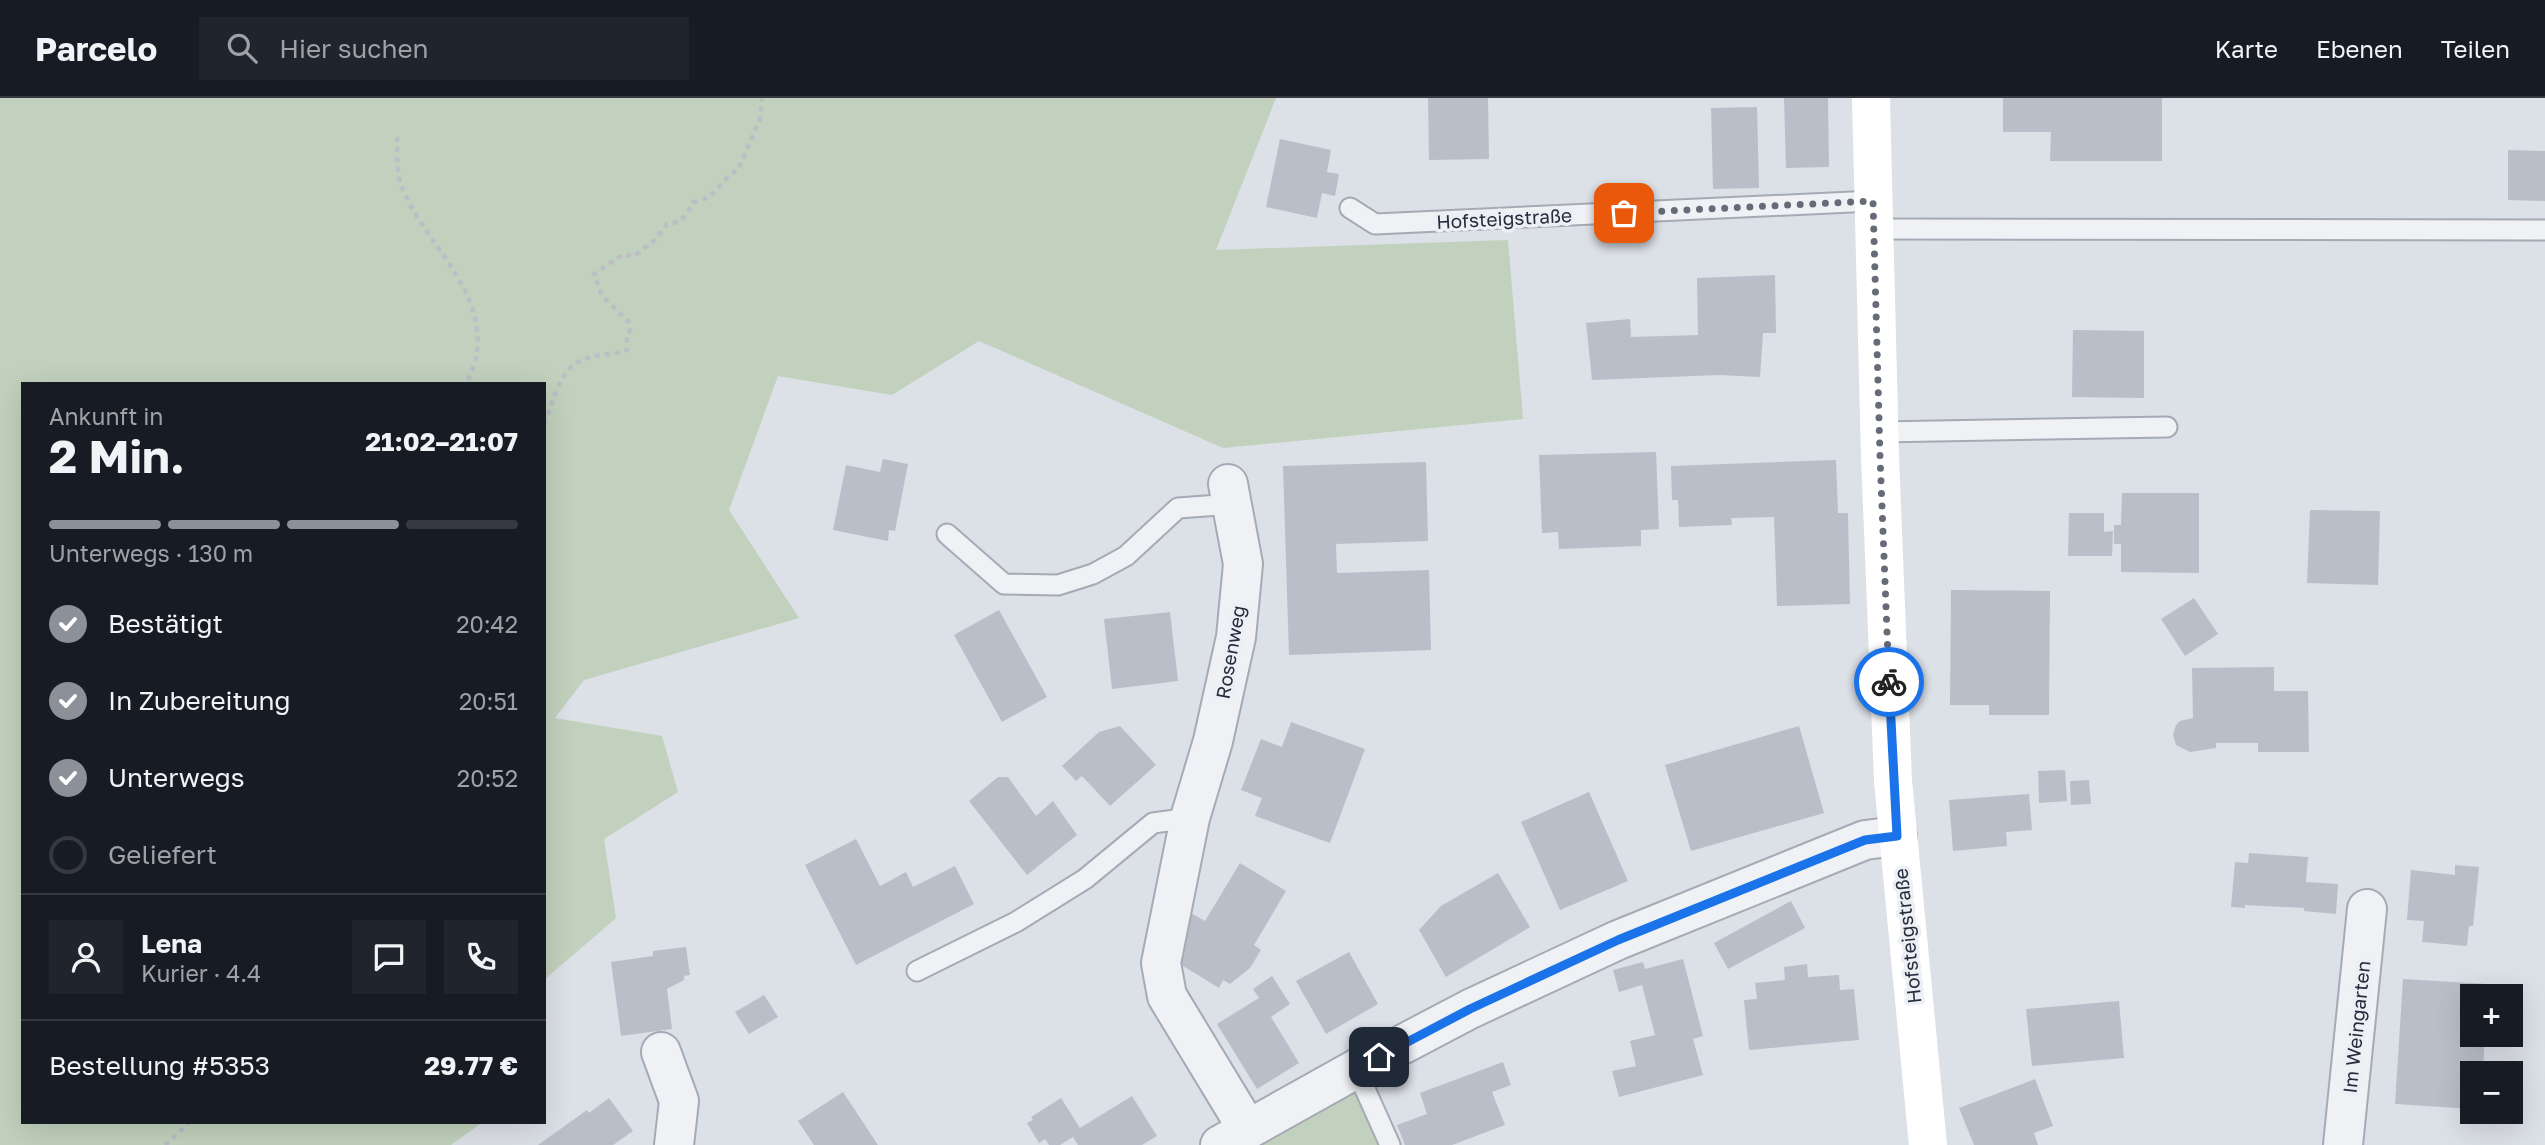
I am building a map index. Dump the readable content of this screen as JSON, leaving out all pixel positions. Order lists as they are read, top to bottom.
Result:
{
  "streets": {
    "main road": ["Hofsteigstraße"],
    "street": ["Rosenweg", "Im Weingarten"]
  },
  "crossings": [
    ["Hofsteigstraße", "Rosenweg"]
  ],
  "page": {
    "header": "Parcelo",
    "search": "Hier suchen",
    "nav": ["Karte", "Ebenen", "Teilen"],
    "heading": ["2 Min.", "Ankunft in", "21:02–21:07"],
    "panel": [
      "Lena",
      "Kurier · 4.4",
      "Bestellung #5353",
      "29.77 €"
    ],
    "bar": "Unterwegs · 130 m",
    "list": [
      ["Bestätigt", "20:42"],
      ["In Zubereitung", "20:51"],
      ["Unterwegs", "20:52"],
      "Geliefert"
    ],
    "map_buttons": ["+", "−"]
  }
}
